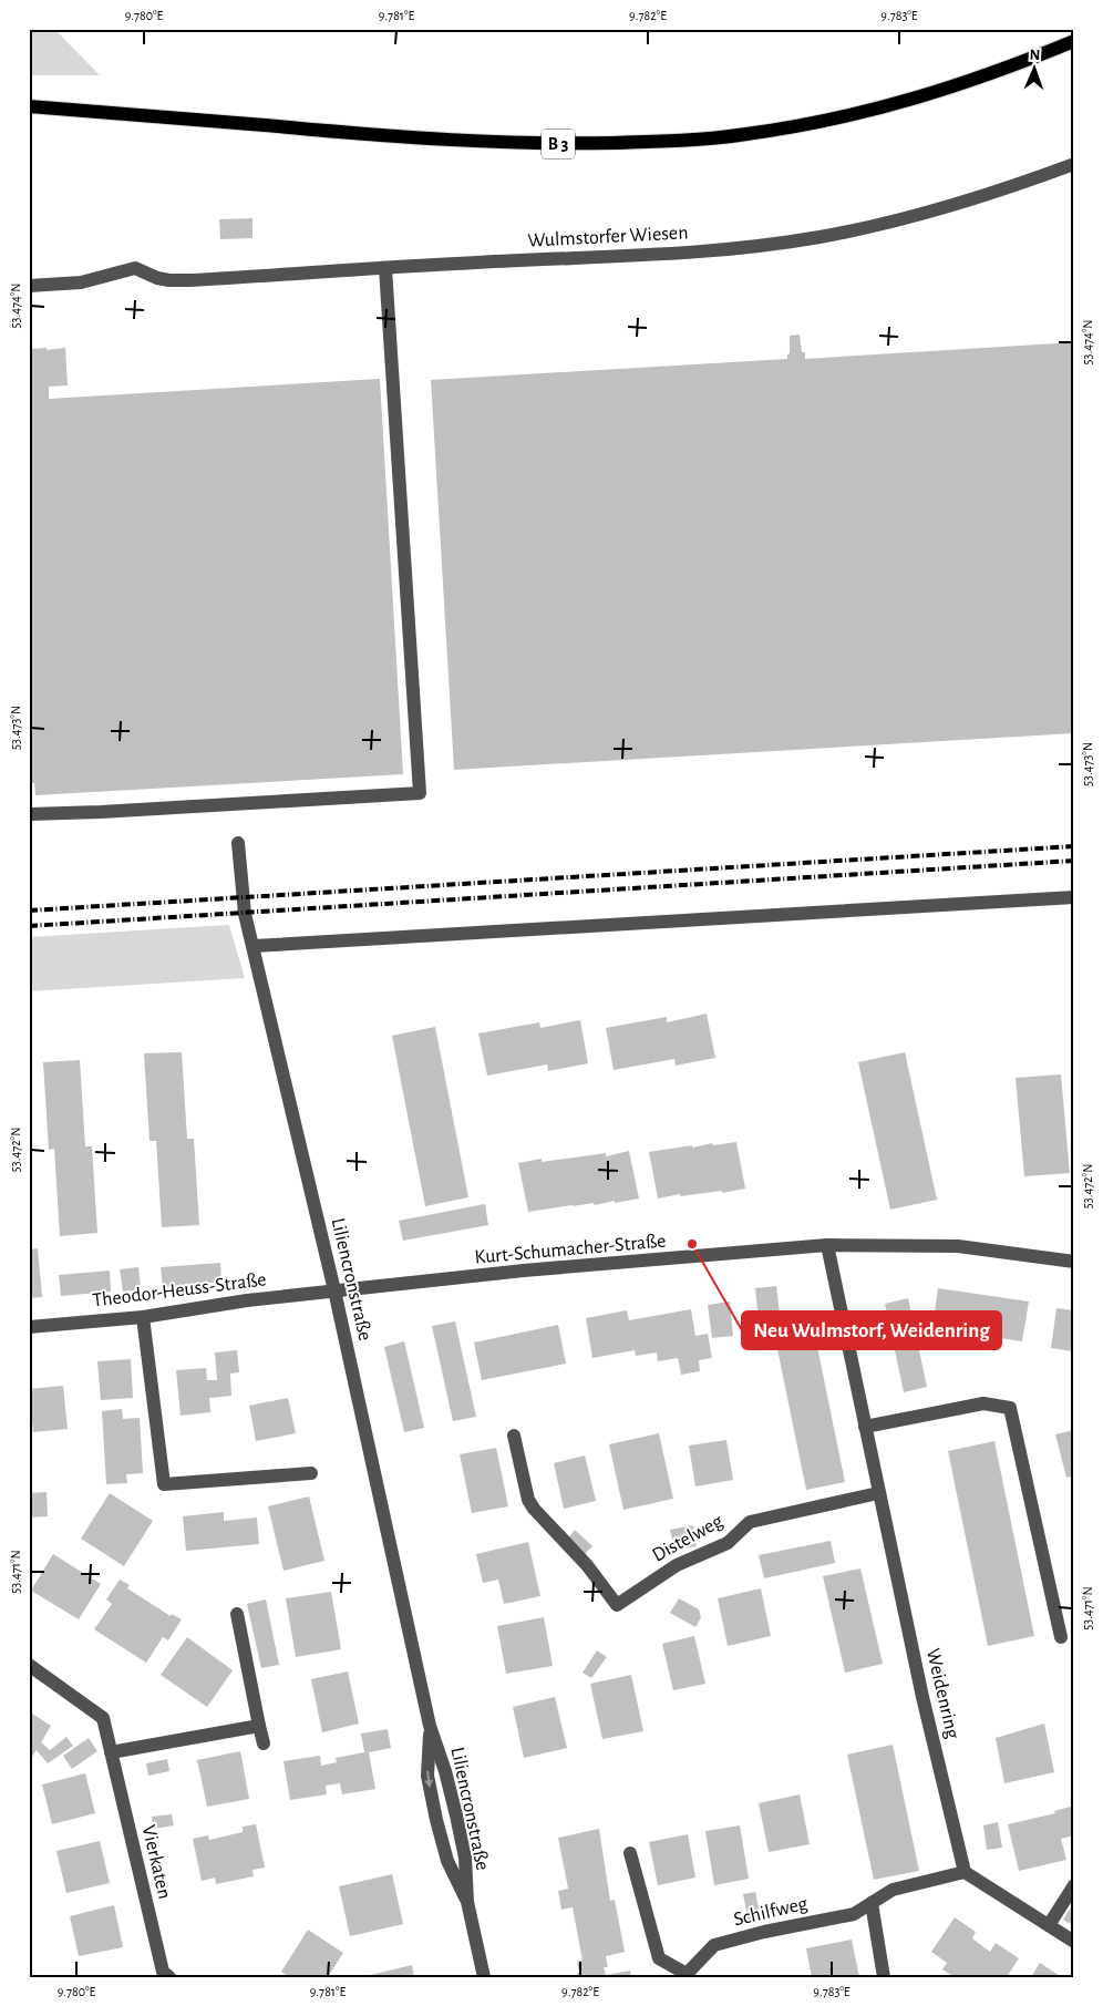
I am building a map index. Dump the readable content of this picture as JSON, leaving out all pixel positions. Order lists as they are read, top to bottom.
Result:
{
  "streets": {
    "main road": ["B 3"],
    "street": [
      "Wulmstorfer Wiesen",
      "Kurt-Schumacher-Straße",
      "Liliencronstraße",
      "Theodor-Heuss-Straße",
      "Distelweg",
      "Weidenring",
      "Vierkaten",
      "Schilfweg"
    ]
  },
  "crossings": [
    ["Kurt-Schumacher-Straße", "Liliencronstraße"],
    ["Kurt-Schumacher-Straße", "Theodor-Heuss-Straße"],
    ["Kurt-Schumacher-Straße", "Weidenring"],
    ["Liliencronstraße", "Theodor-Heuss-Straße"],
    ["Distelweg", "Weidenring"],
    ["Weidenring", "Schilfweg"]
  ],
  "places": ["Neu Wulmstorf, Weidenring"],
  "north": "top",
  "coordinates": [
    "9.780°E",
    "9.781°E",
    "9.782°E",
    "9.783°E",
    "53.474°N",
    "53.473°N",
    "53.472°N",
    "53.471°N"
  ]
}
